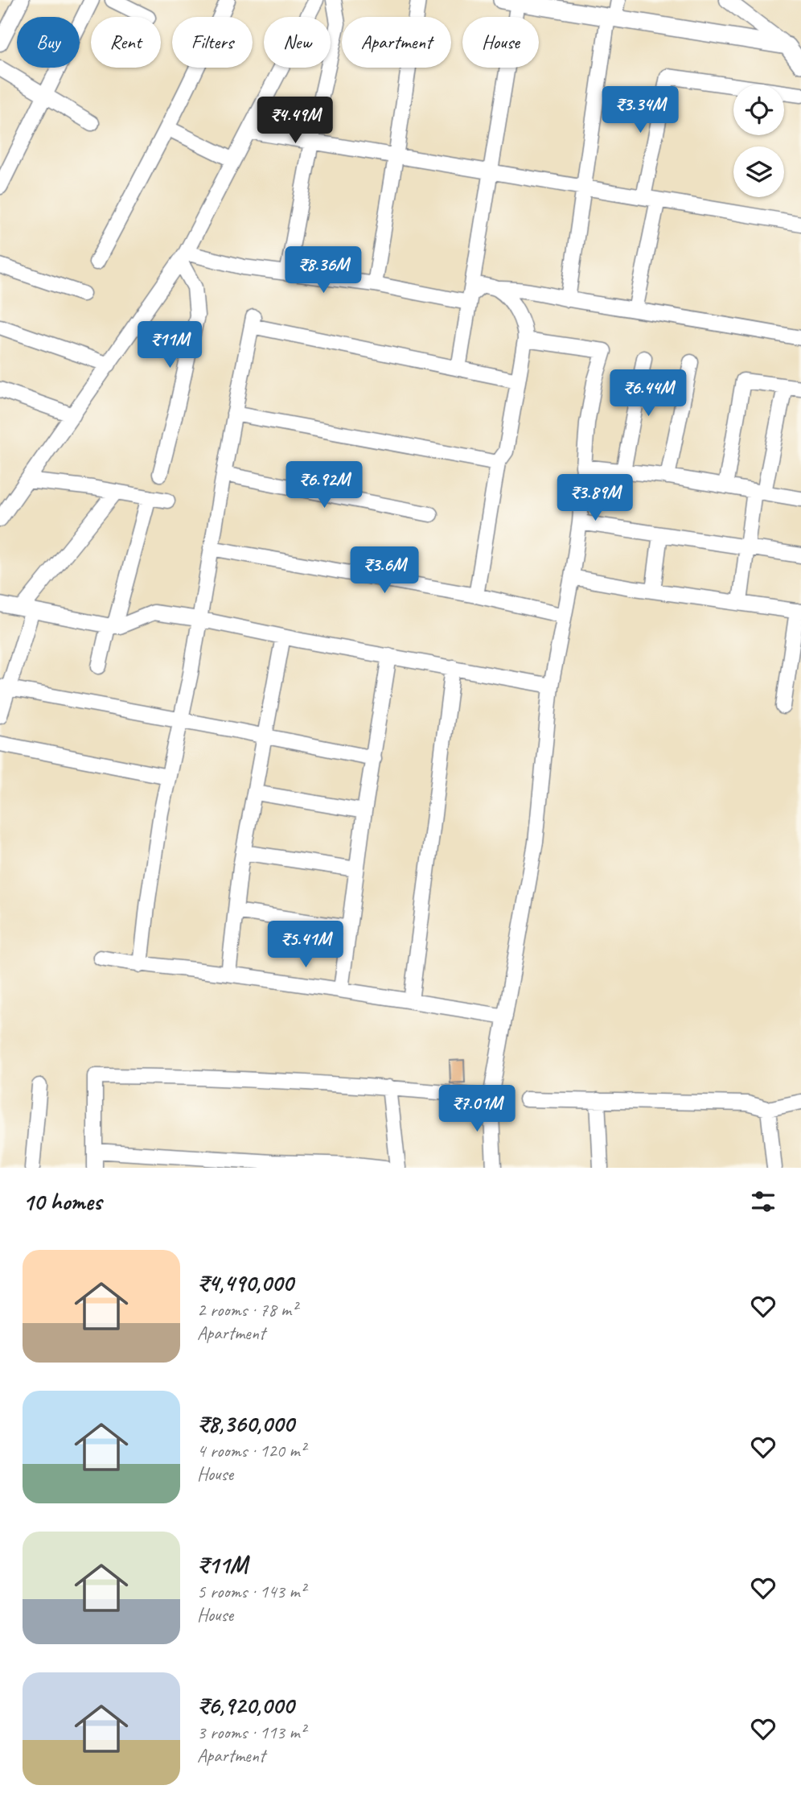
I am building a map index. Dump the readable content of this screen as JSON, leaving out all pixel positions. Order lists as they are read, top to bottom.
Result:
{
  "page": {
    "chip": [
      "Buy",
      "Rent",
      "Filters",
      "New",
      "Apartment",
      "House"
    ],
    "price": [
      "₹3.34M",
      "₹4.49M",
      "₹8.36M",
      "₹11M",
      "₹6.44M",
      "₹6.92M",
      "₹3.89M",
      "₹3.6M",
      "₹5.41M",
      "₹7.01M"
    ],
    "heading": "10 homes",
    "list": [
      {
        "name": "₹4,490,000",
        "note": "2 rooms · 78 m² · Apartment"
      },
      {
        "name": "₹8,360,000",
        "note": "4 rooms · 120 m² · House"
      },
      {
        "name": "₹11M",
        "note": "5 rooms · 143 m² · House"
      },
      {
        "name": "₹6,920,000",
        "note": "3 rooms · 113 m² · Apartment"
      }
    ]
  }
}
